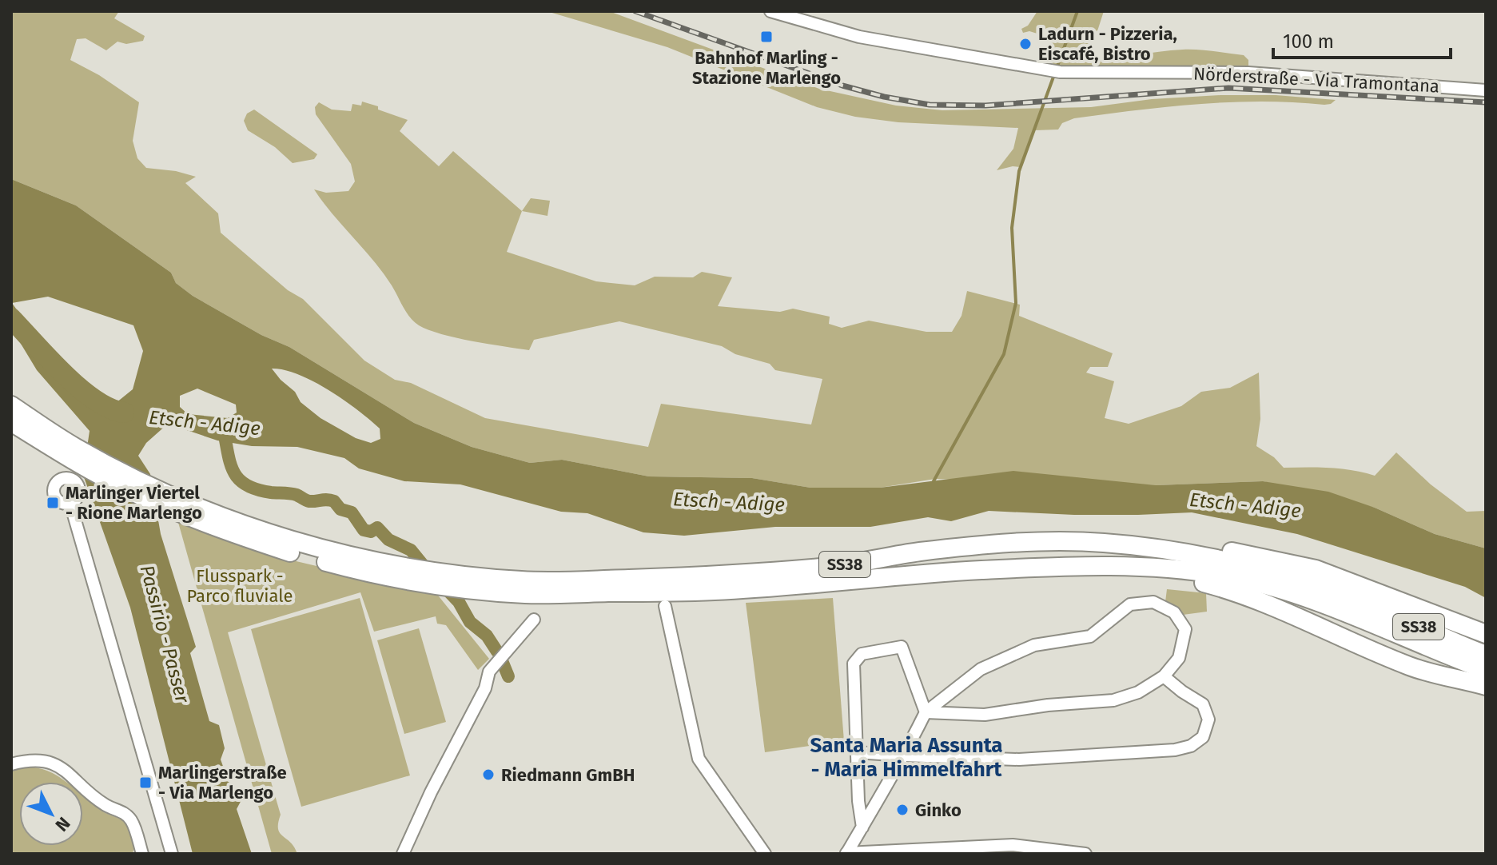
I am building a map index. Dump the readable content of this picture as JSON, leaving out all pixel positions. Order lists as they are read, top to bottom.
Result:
{
  "streets": {
    "highway": ["SS38"],
    "street": ["Nörderstraße - Via Tramontana"]
  },
  "districts": ["Santa Maria Assunta - Maria Himmelfahrt"],
  "water": ["Etsch - Adige", "Passirio - Passer"],
  "parks": ["Flusspark - Parco fluviale"],
  "places": {
    "transit": ["Bahnhof Marling - Stazione Marlengo", "Marlinger Viertel - Rione Marlengo", "Marlingerstraße - Via Marlengo"],
    "other": ["Ladurn - Pizzeria, Eiscafé, Bistro", "Riedmann GmBH", "Ginko"]
  },
  "scale_bar": "100 m",
  "north": "bottom right"
}
